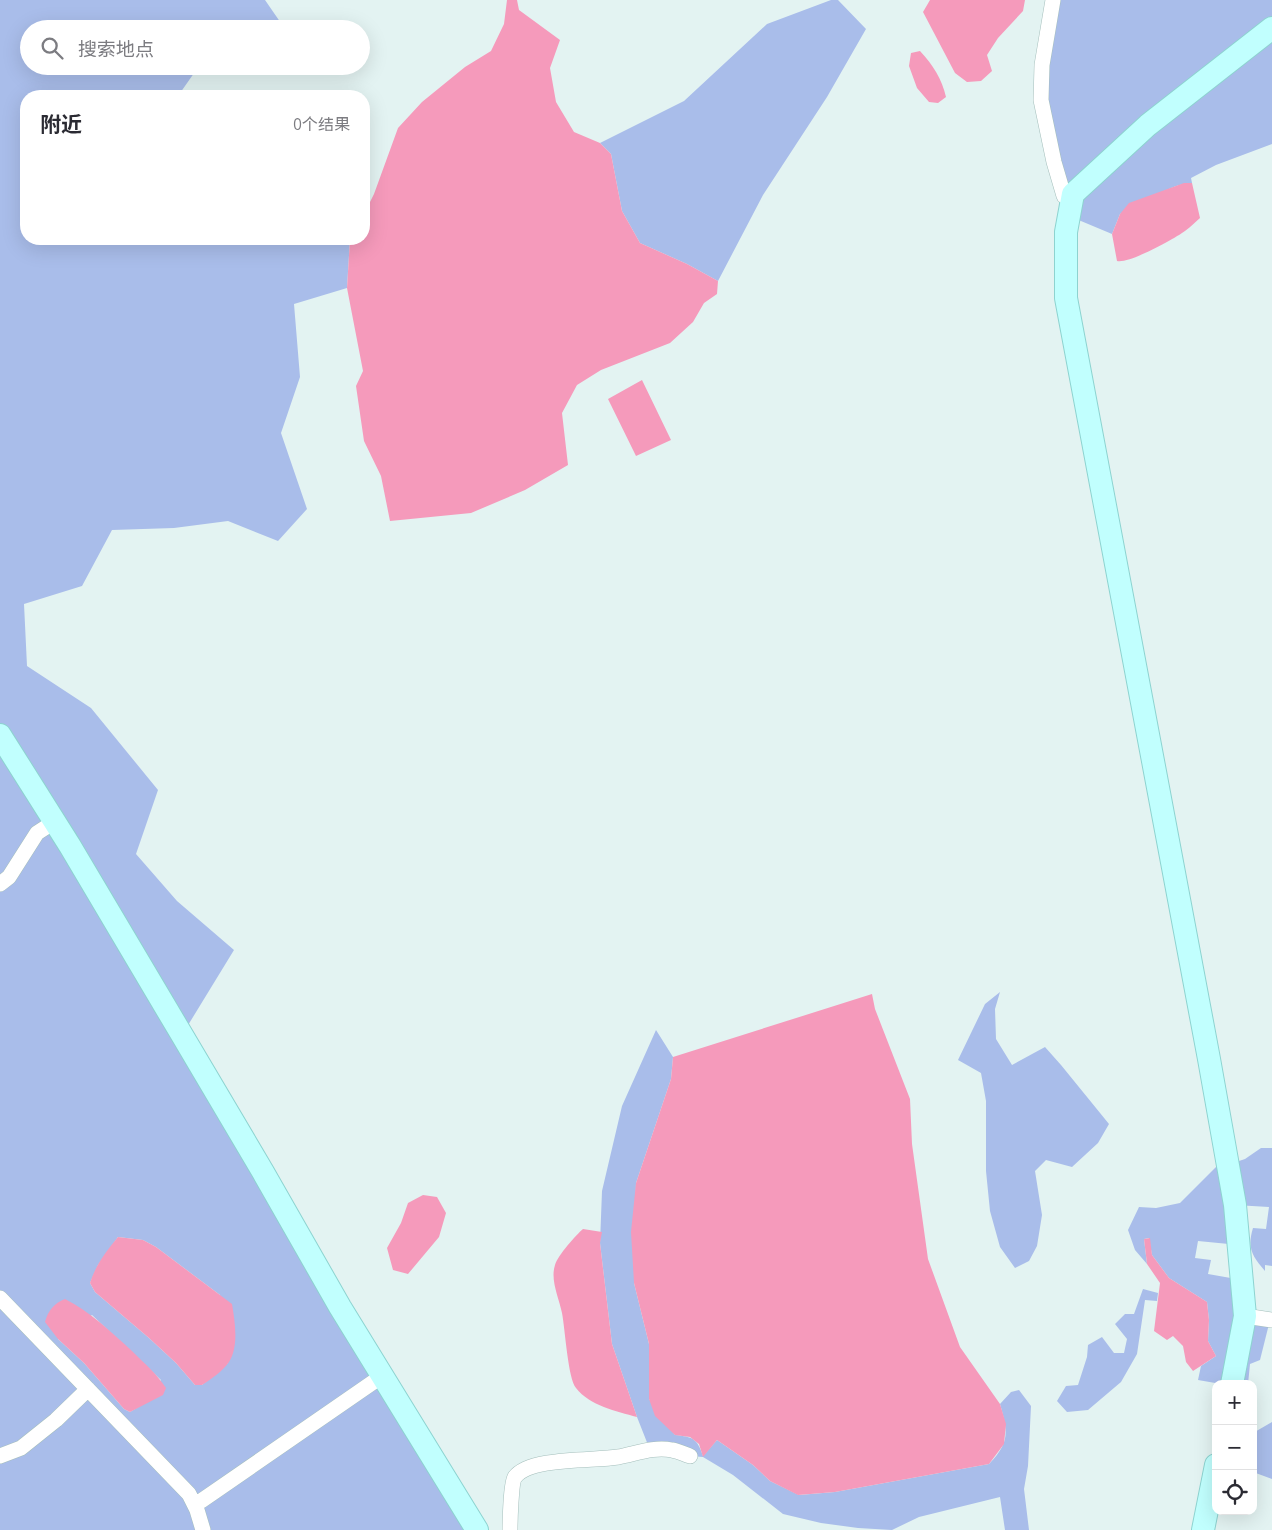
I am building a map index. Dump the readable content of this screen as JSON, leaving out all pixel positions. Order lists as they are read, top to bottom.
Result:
{
  "page": {
    "search": "搜索地点",
    "heading": ["附近", "0个结果"],
    "map_buttons": ["+", "−"]
  }
}
